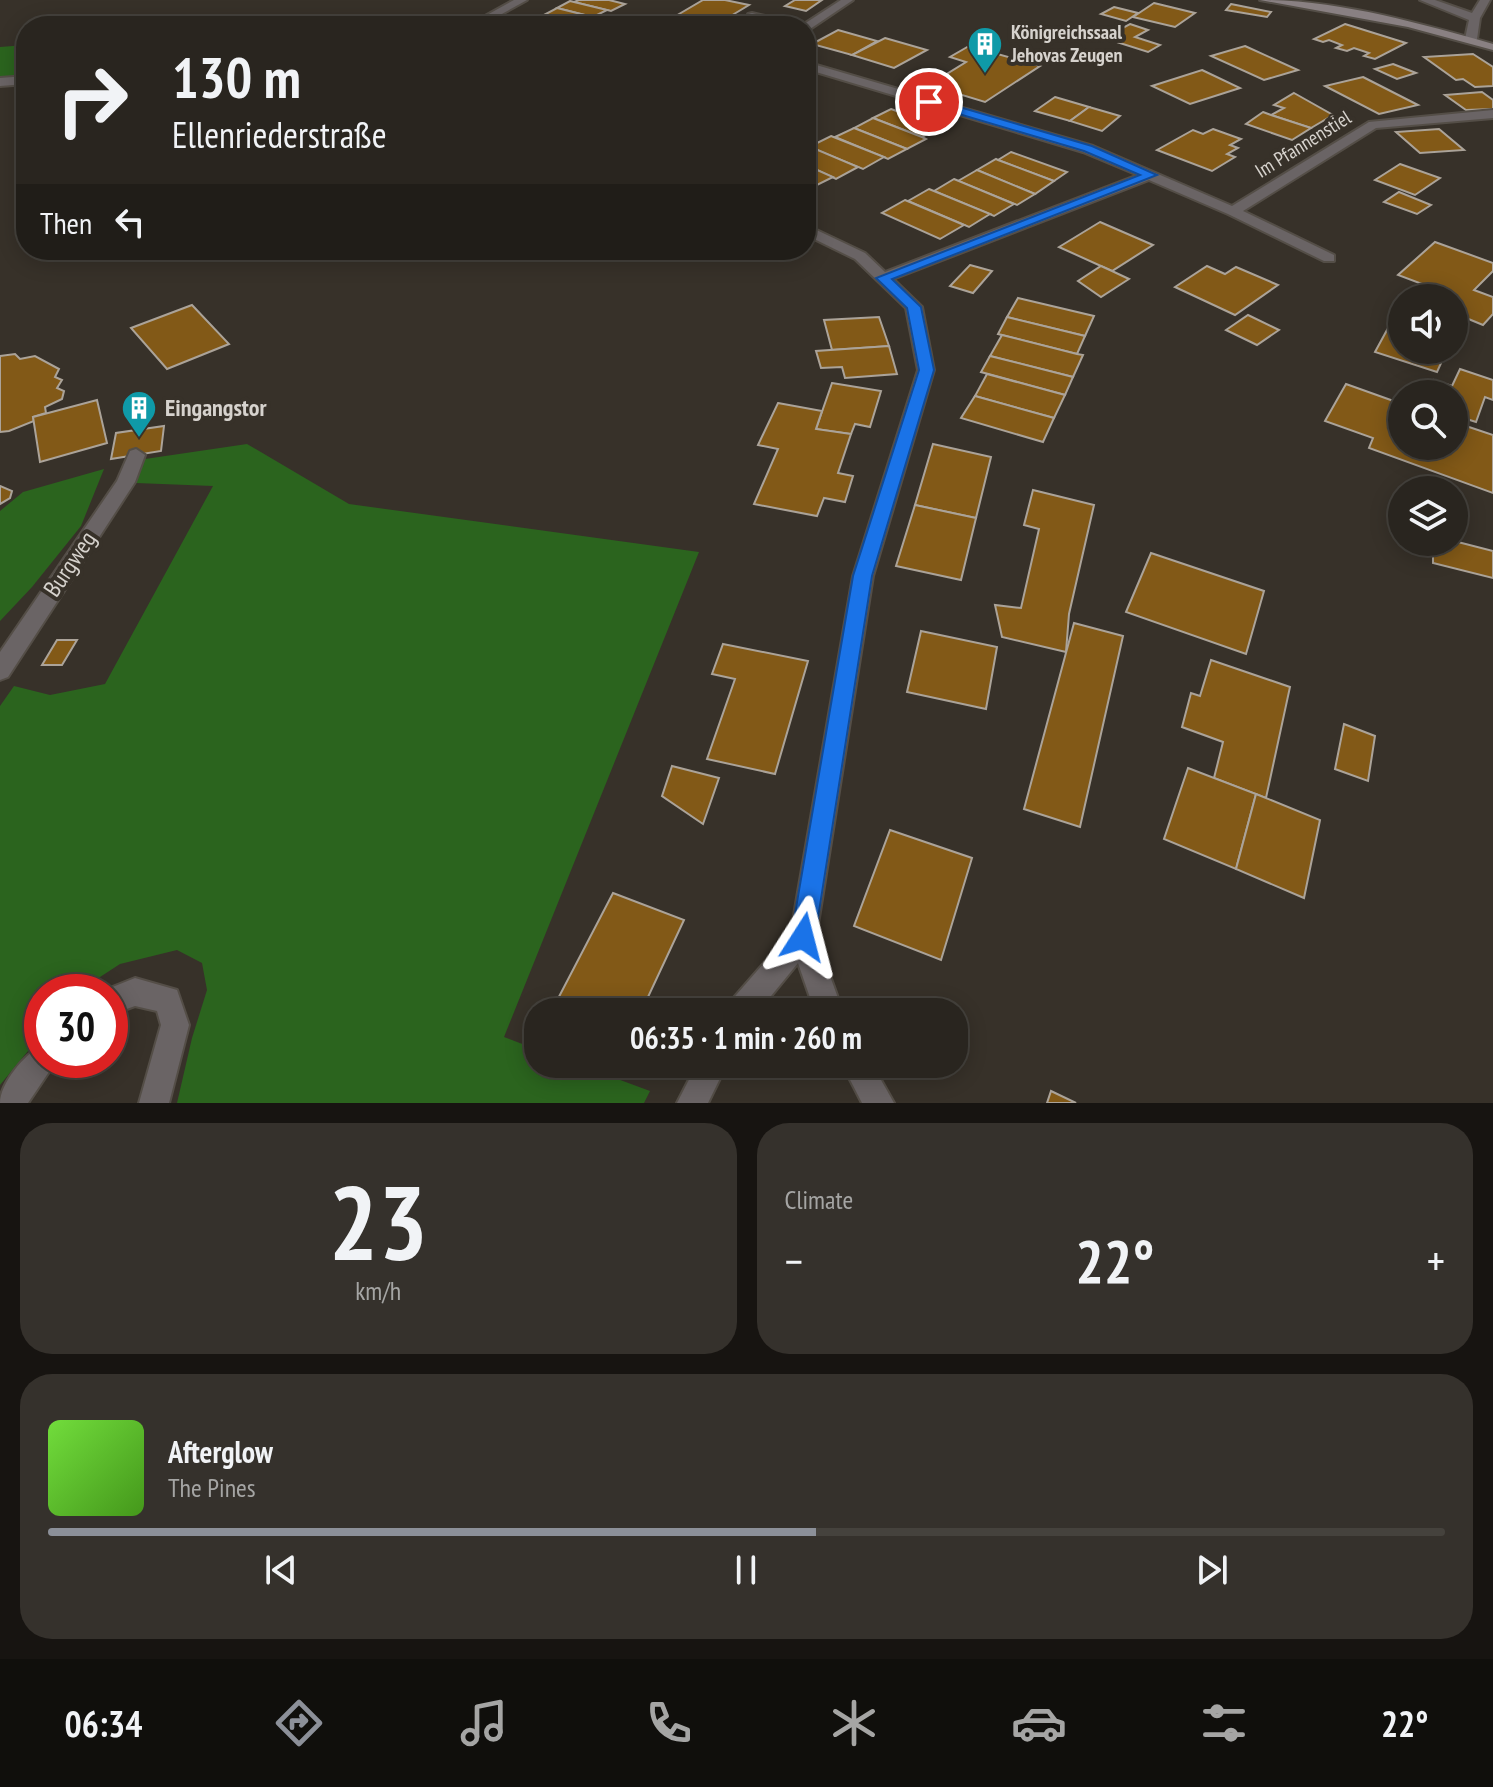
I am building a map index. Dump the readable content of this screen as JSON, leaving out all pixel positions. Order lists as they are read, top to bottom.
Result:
{
  "streets": {
    "street": ["Im Pfannenstiel", "Burgweg"]
  },
  "places": {
    "building": ["Königreichssaal Jehovas Zeugen", "Eingangstor"]
  },
  "page": {
    "turn": ["130 m", "Ellenriederstraße"],
    "then": "Then",
    "limit": "30",
    "trip": "06:35 · 1 min · 260 m",
    "tile": [
      ["23", "km/h"],
      "Climate"
    ],
    "heat": ["−", "22°", "+"],
    "song": ["Afterglow", "The Pines"],
    "tabs": ["06:34", "22°"]
  }
}
